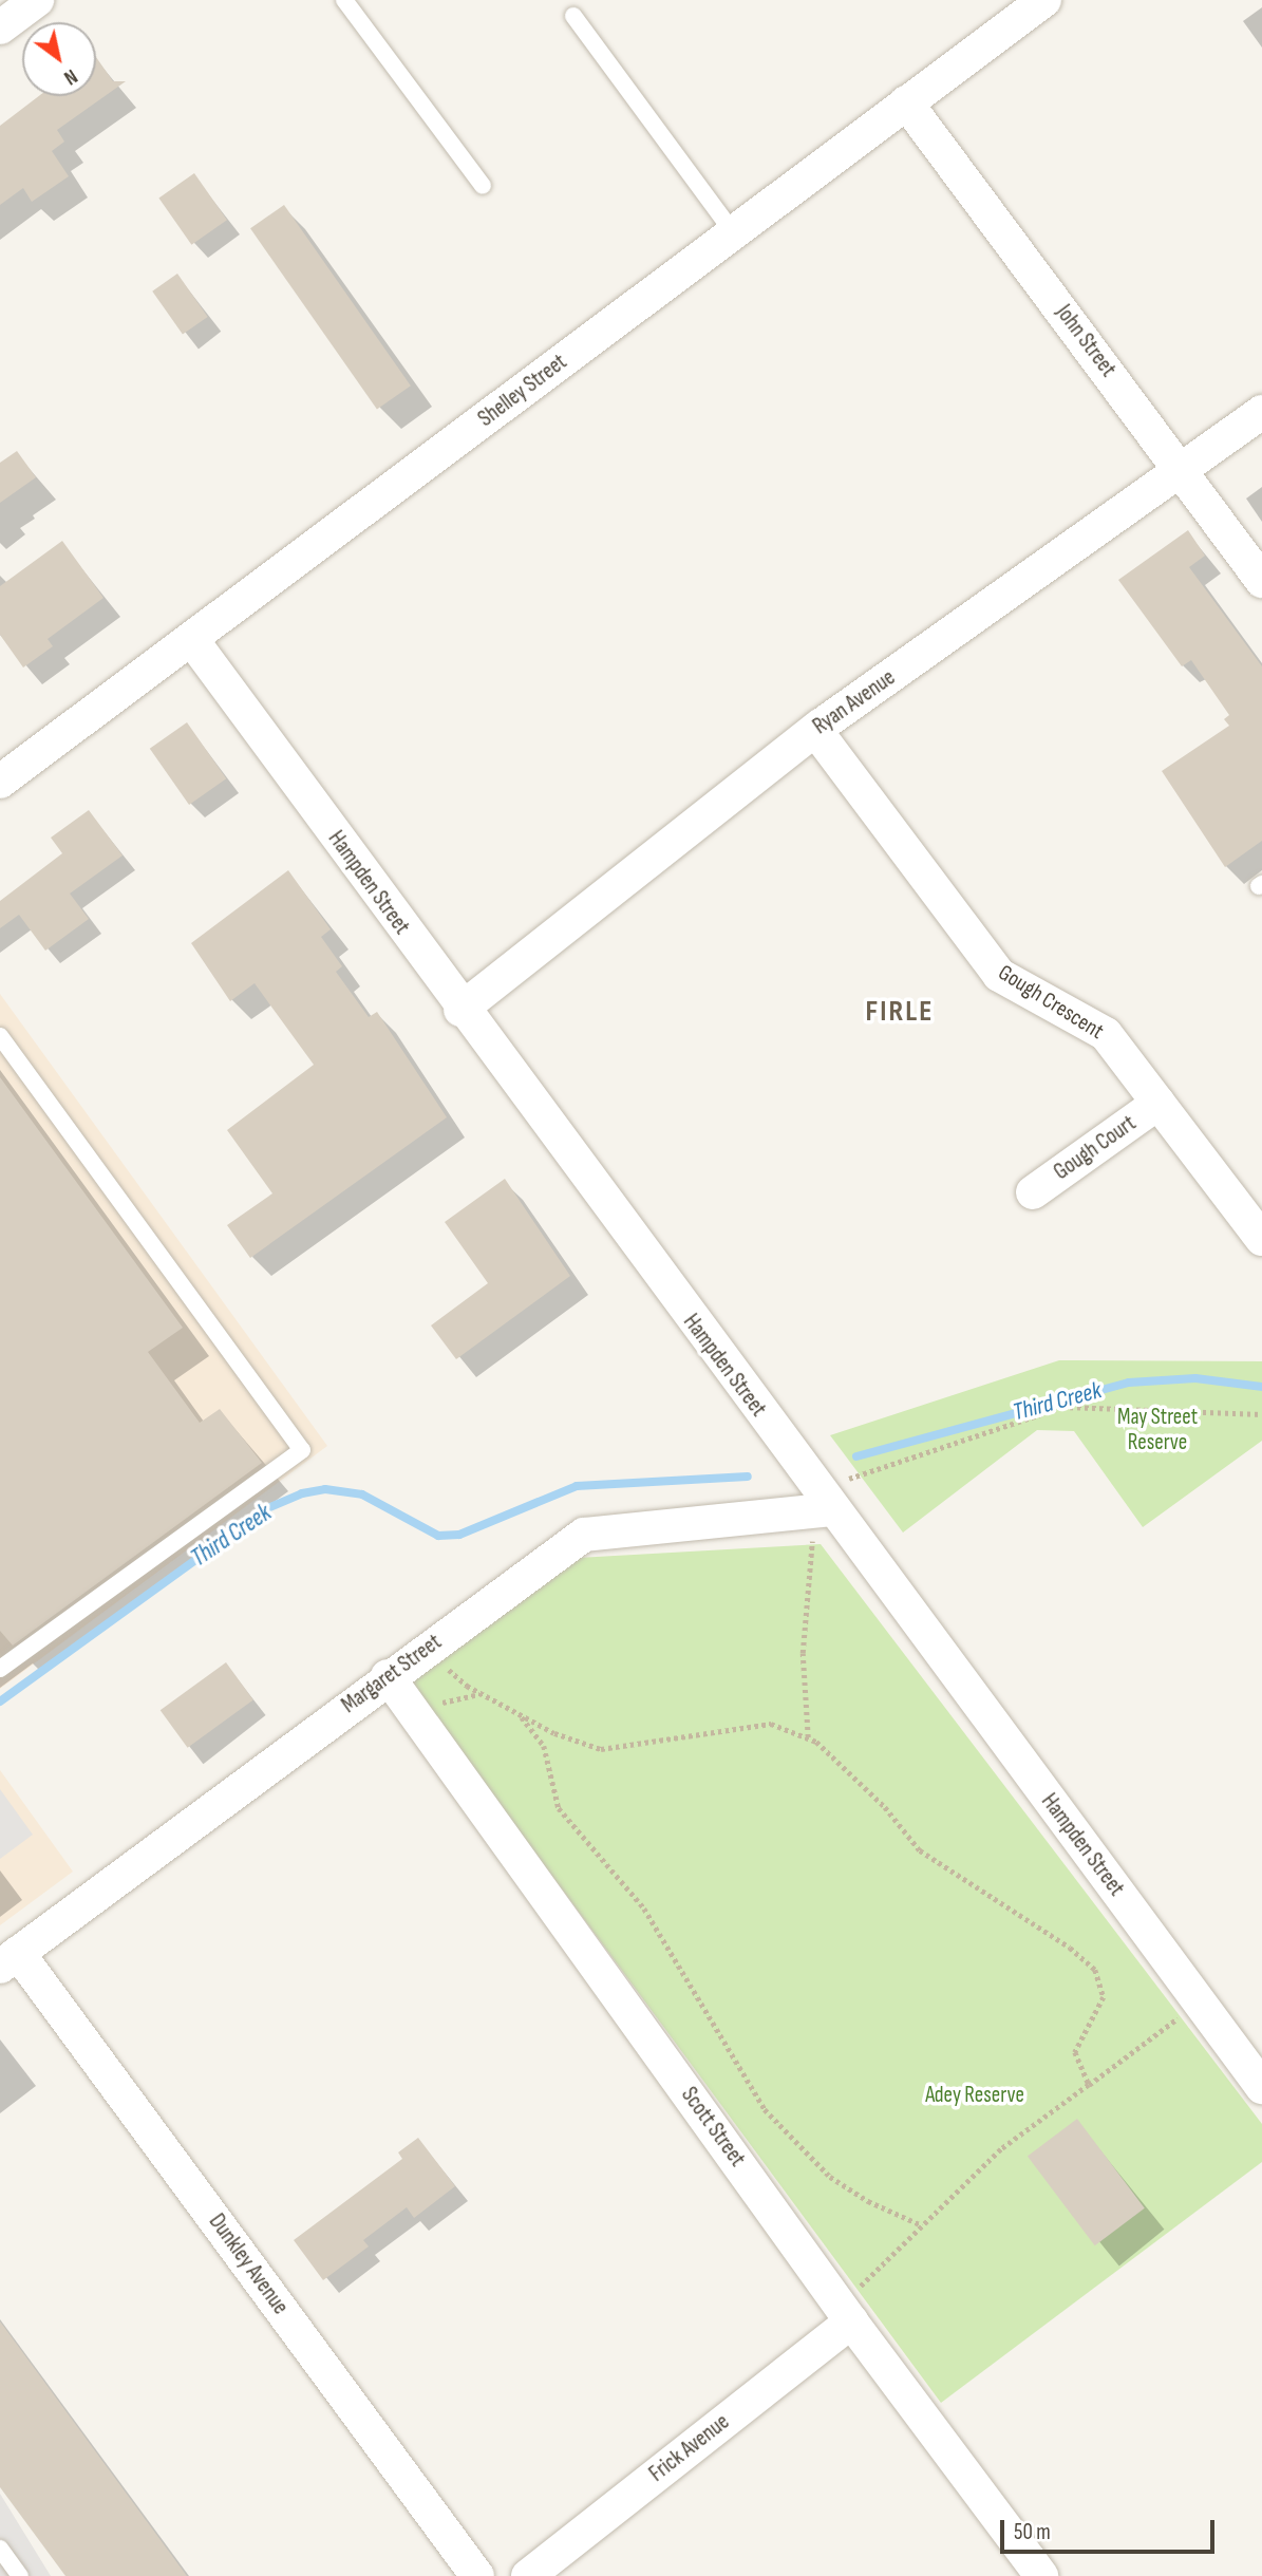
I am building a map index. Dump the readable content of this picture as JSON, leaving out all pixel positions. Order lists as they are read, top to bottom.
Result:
{
  "streets": {
    "street": [
      "John Street",
      "Shelley Street",
      "Ryan Avenue",
      "Hampden Street",
      "Gough Crescent",
      "Gough Court",
      "Margaret Street",
      "Scott Street",
      "Dunkley Avenue",
      "Frick Avenue"
    ]
  },
  "crossings": [
    ["John Street", "Shelley Street"],
    ["John Street", "Ryan Avenue"],
    ["Shelley Street", "Hampden Street"],
    ["Ryan Avenue", "Hampden Street"],
    ["Ryan Avenue", "Gough Crescent"],
    ["Hampden Street", "Margaret Street"],
    ["Gough Crescent", "Gough Court"],
    ["Margaret Street", "Scott Street"],
    ["Margaret Street", "Dunkley Avenue"],
    ["Scott Street", "Frick Avenue"]
  ],
  "districts": ["FIRLE"],
  "water": ["Third Creek"],
  "parks": ["May Street Reserve", "Adey Reserve"],
  "scale_bar": "50 m",
  "north": "bottom right"
}
